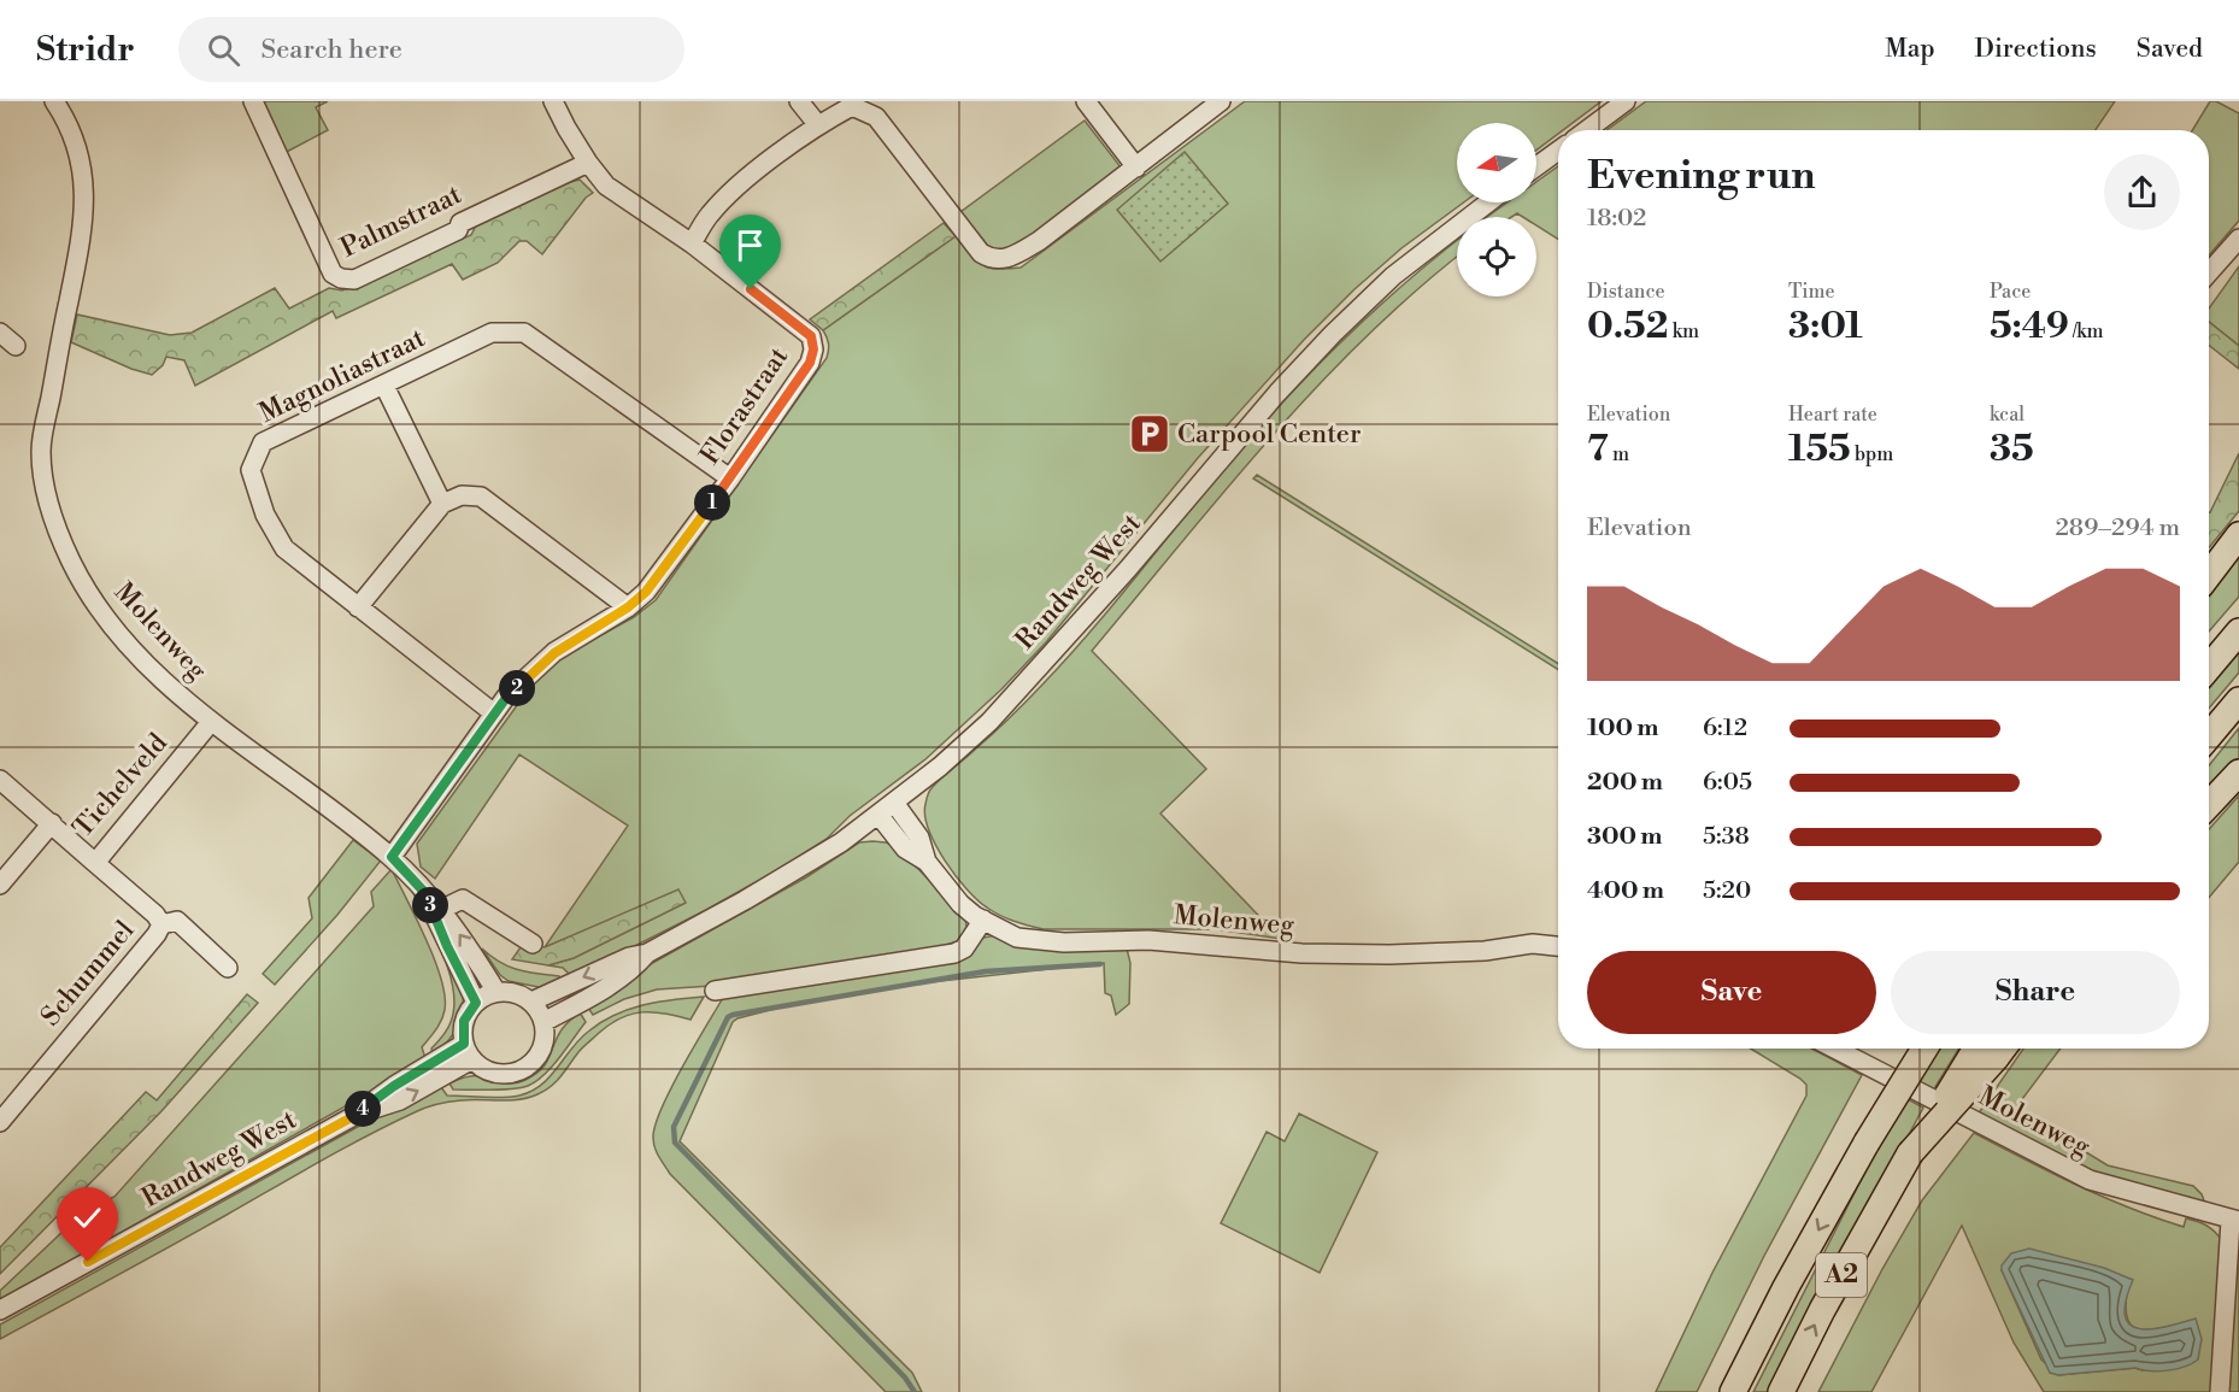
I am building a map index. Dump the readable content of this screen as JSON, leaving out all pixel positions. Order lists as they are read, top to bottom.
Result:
{
  "streets": {
    "highway": ["A2"],
    "street": [
      "Palmstraat",
      "Magnoliastraat",
      "Florastraat",
      "Randweg West",
      "Molenweg",
      "Tichelveld",
      "Schummel"
    ]
  },
  "crossings": [
    ["Palmstraat", "Florastraat"],
    ["Magnoliastraat", "Florastraat"],
    ["Florastraat", "Molenweg"],
    ["Randweg West", "Molenweg"],
    ["Molenweg", "Tichelveld"],
    ["Tichelveld", "Schummel"]
  ],
  "places": {
    "parking": ["Carpool Center"]
  },
  "north": "left",
  "page": {
    "header": "Stridr",
    "search": "Search here",
    "nav": ["Map", "Directions", "Saved"],
    "heading": ["Evening run", "18:02"],
    "stats": [
      ["Distance", "0.52 km"],
      ["Time", "3:01"],
      ["Pace", "5:49 /km"],
      ["Elevation", "7 m"],
      ["Heart rate", "155 bpm"],
      ["kcal", "35"]
    ],
    "pins": [
      "1",
      "2",
      "3",
      "4"
    ],
    "chart": ["Elevation", "289–294 m"],
    "list": [
      {
        "name": "100 m",
        "note": "6:12"
      },
      {
        "name": "200 m",
        "note": "6:05"
      },
      {
        "name": "300 m",
        "note": "5:38"
      },
      {
        "name": "400 m",
        "note": "5:20"
      }
    ],
    "buttons": ["Save", "Share"]
  }
}
